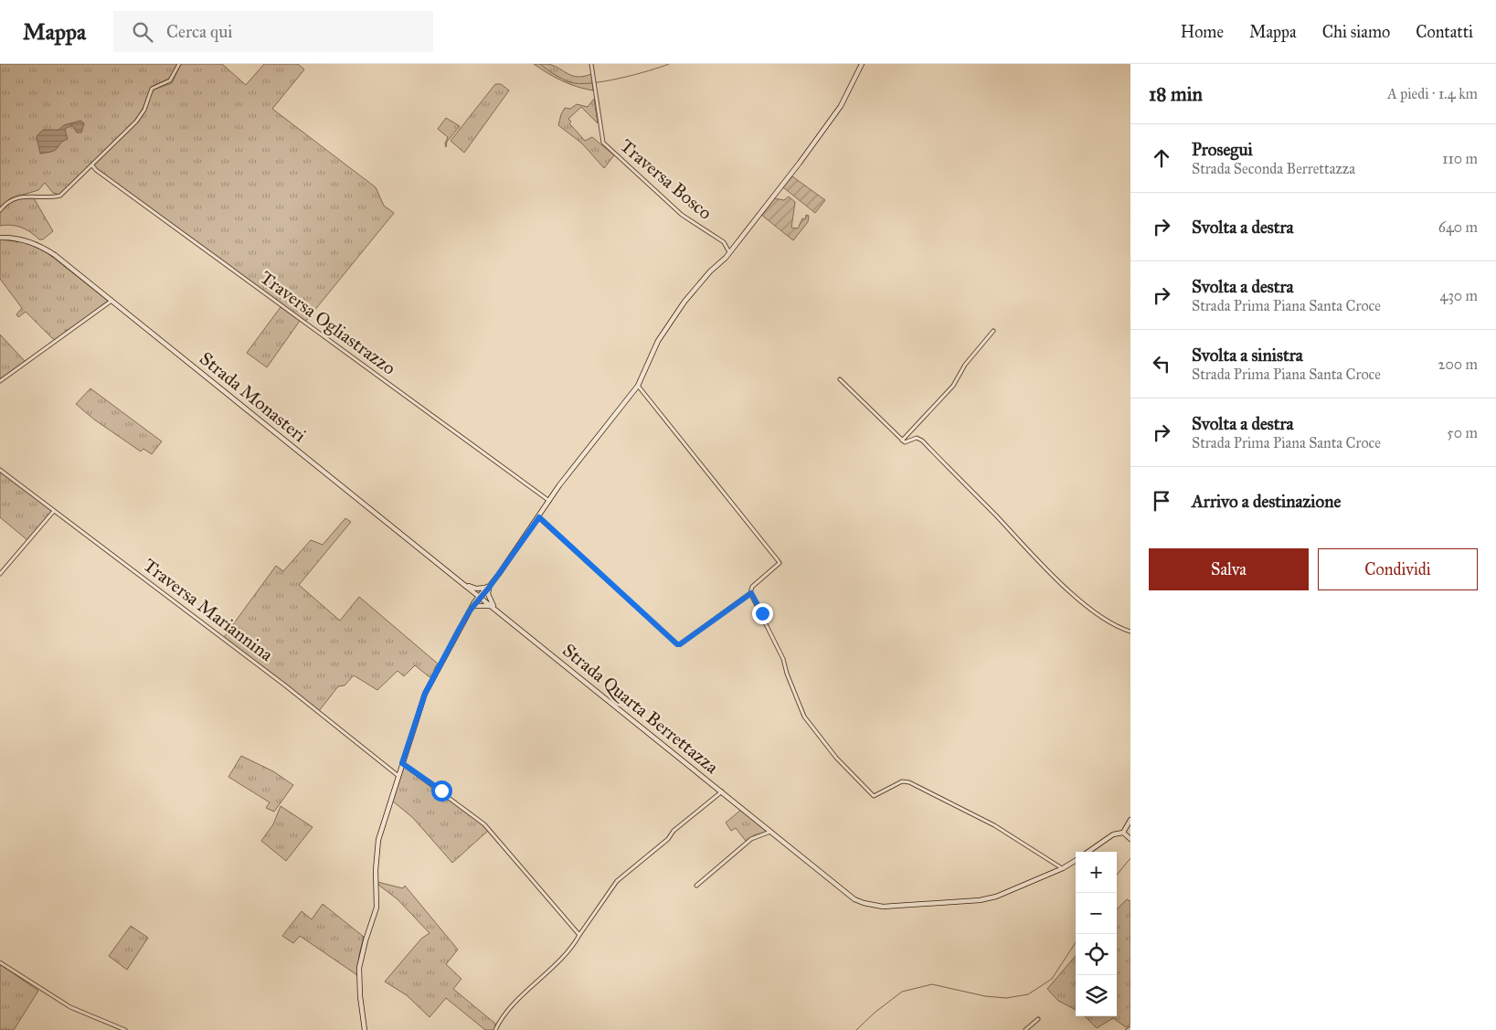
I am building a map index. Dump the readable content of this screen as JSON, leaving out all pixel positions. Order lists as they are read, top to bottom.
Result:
{
  "streets": {
    "main road": ["Strada Monasteri", "Strada Quarta Berrettazza"],
    "street": ["Traversa Bosco", "Traversa Ogliastrazzo", "Traversa Mariannina"]
  },
  "crossings": [
    ["Strada Monasteri", "Strada Quarta Berrettazza"]
  ],
  "page": {
    "header": "Mappa",
    "search": "Cerca qui",
    "nav": [
      "Home",
      "Mappa",
      "Chi siamo",
      "Contatti"
    ],
    "heading": ["18 min", "A piedi · 1.4 km"],
    "list": [
      ["Prosegui", "Strada Seconda Berrettazza", "110 m"],
      ["Svolta a destra", "640 m"],
      ["Svolta a destra", "Strada Prima Piana Santa Croce", "430 m"],
      ["Svolta a sinistra", "Strada Prima Piana Santa Croce", "200 m"],
      ["Svolta a destra", "Strada Prima Piana Santa Croce", "50 m"],
      "Arrivo a destinazione"
    ],
    "buttons": ["Salva", "Condividi"],
    "map_buttons": ["+", "−"]
  }
}
